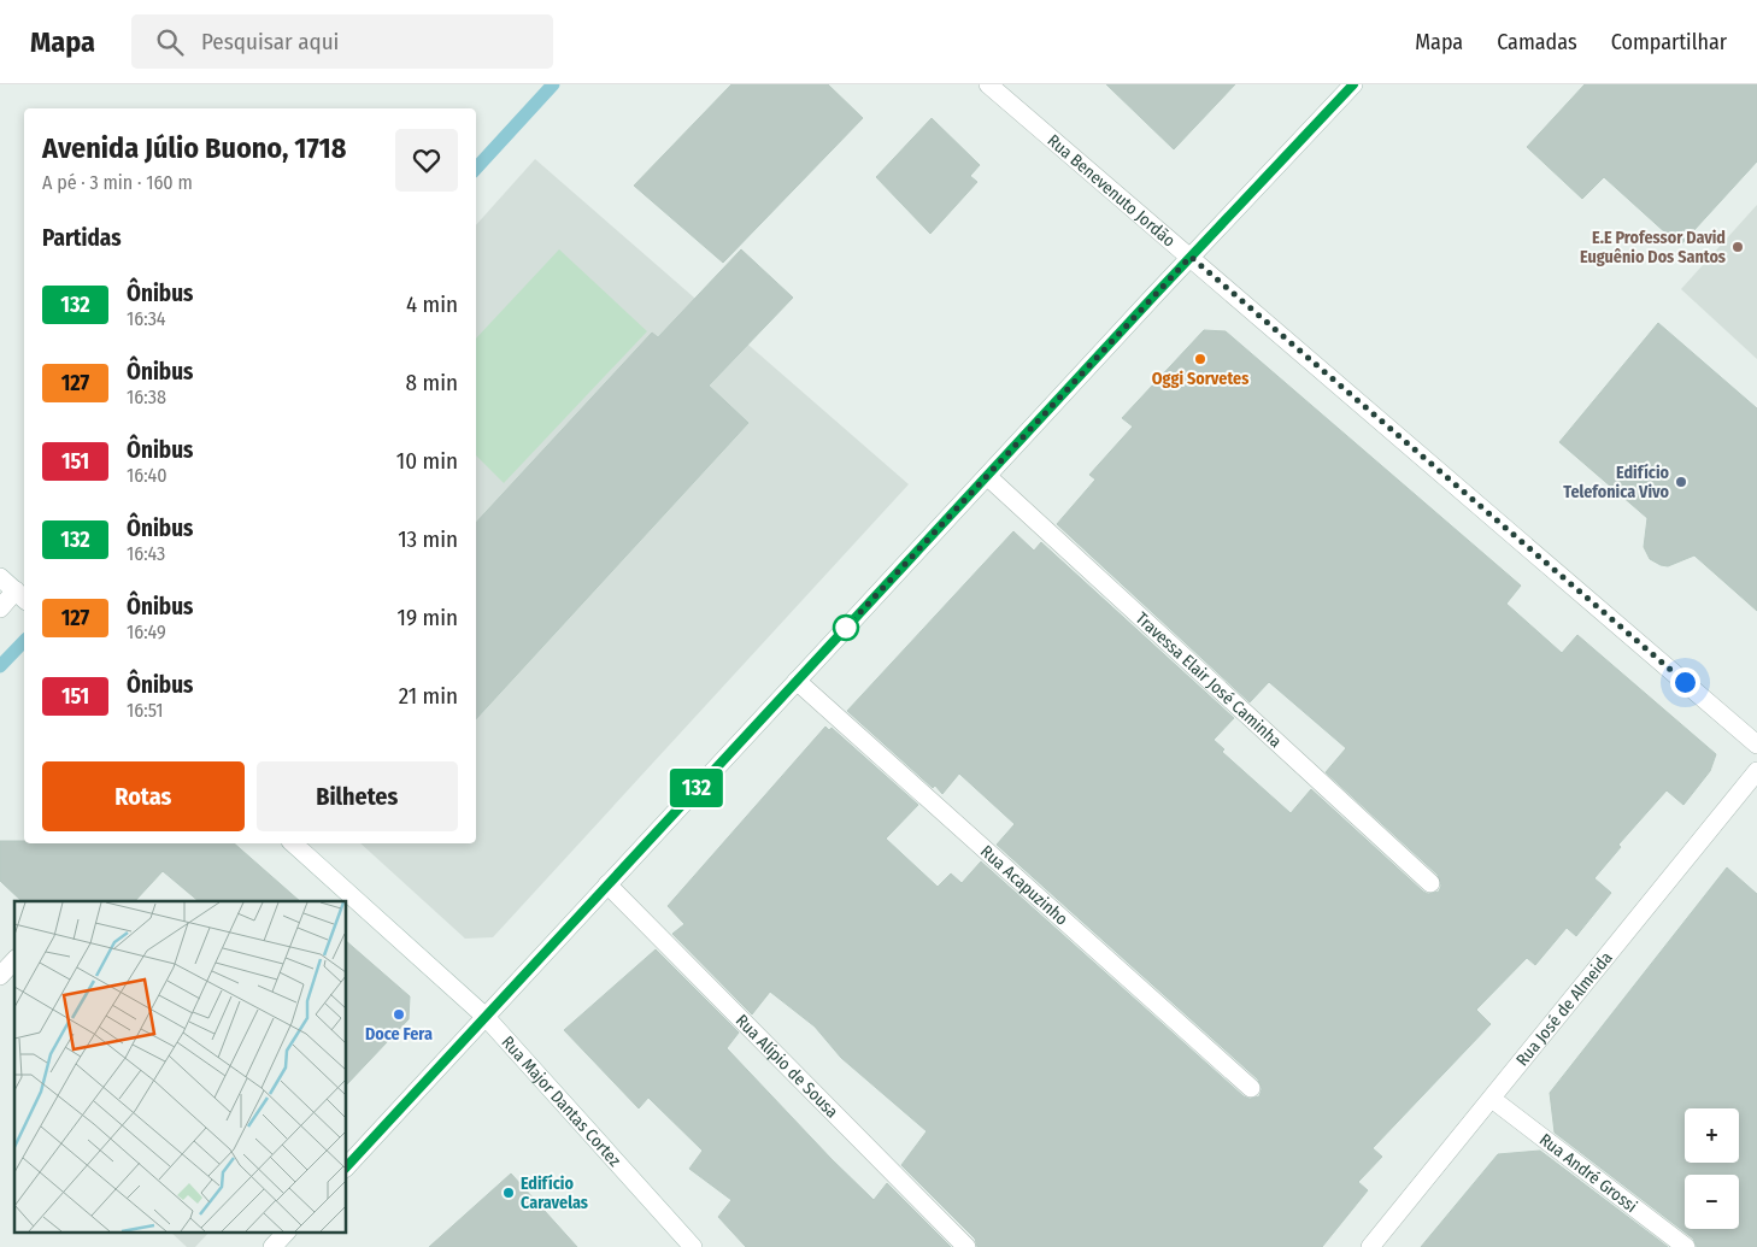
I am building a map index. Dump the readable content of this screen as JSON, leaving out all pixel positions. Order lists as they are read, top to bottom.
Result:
{
  "streets": {
    "street": [
      "Rua Benevenuto Jordão",
      "Travessa Elair José Caminha",
      "Rua Acapuzinho",
      "Rua José de Almeida",
      "Rua Alípio de Sousa",
      "Rua Major Dantas Cortez",
      "Rua André Grossi"
    ]
  },
  "crossings": [
    ["Rua José de Almeida", "Rua André Grossi"]
  ],
  "places": [
    "E.E Professor David Euguênio Dos Santos",
    "Oggi Sorvetes",
    "Edifício Telefonica Vivo",
    "Doce Fera",
    "Edifício Caravelas"
  ],
  "lines": ["bus line 132"],
  "page": {
    "header": "Mapa",
    "search": "Pesquisar aqui",
    "nav": ["Mapa", "Camadas", "Compartilhar"],
    "on_map": "132",
    "heading": [
      ["Avenida Júlio Buono, 1718", "A pé · 3 min · 160 m"],
      "Partidas"
    ],
    "list": [
      {
        "mark": "132",
        "name": "Ônibus",
        "note": "16:34",
        "value": "4 min"
      },
      {
        "mark": "127",
        "name": "Ônibus",
        "note": "16:38",
        "value": "8 min"
      },
      {
        "mark": "151",
        "name": "Ônibus",
        "note": "16:40",
        "value": "10 min"
      },
      {
        "mark": "132",
        "name": "Ônibus",
        "note": "16:43",
        "value": "13 min"
      },
      {
        "mark": "127",
        "name": "Ônibus",
        "note": "16:49",
        "value": "19 min"
      },
      {
        "mark": "151",
        "name": "Ônibus",
        "note": "16:51",
        "value": "21 min"
      }
    ],
    "buttons": ["Rotas", "Bilhetes"],
    "map_buttons": ["+", "−"]
  }
}
